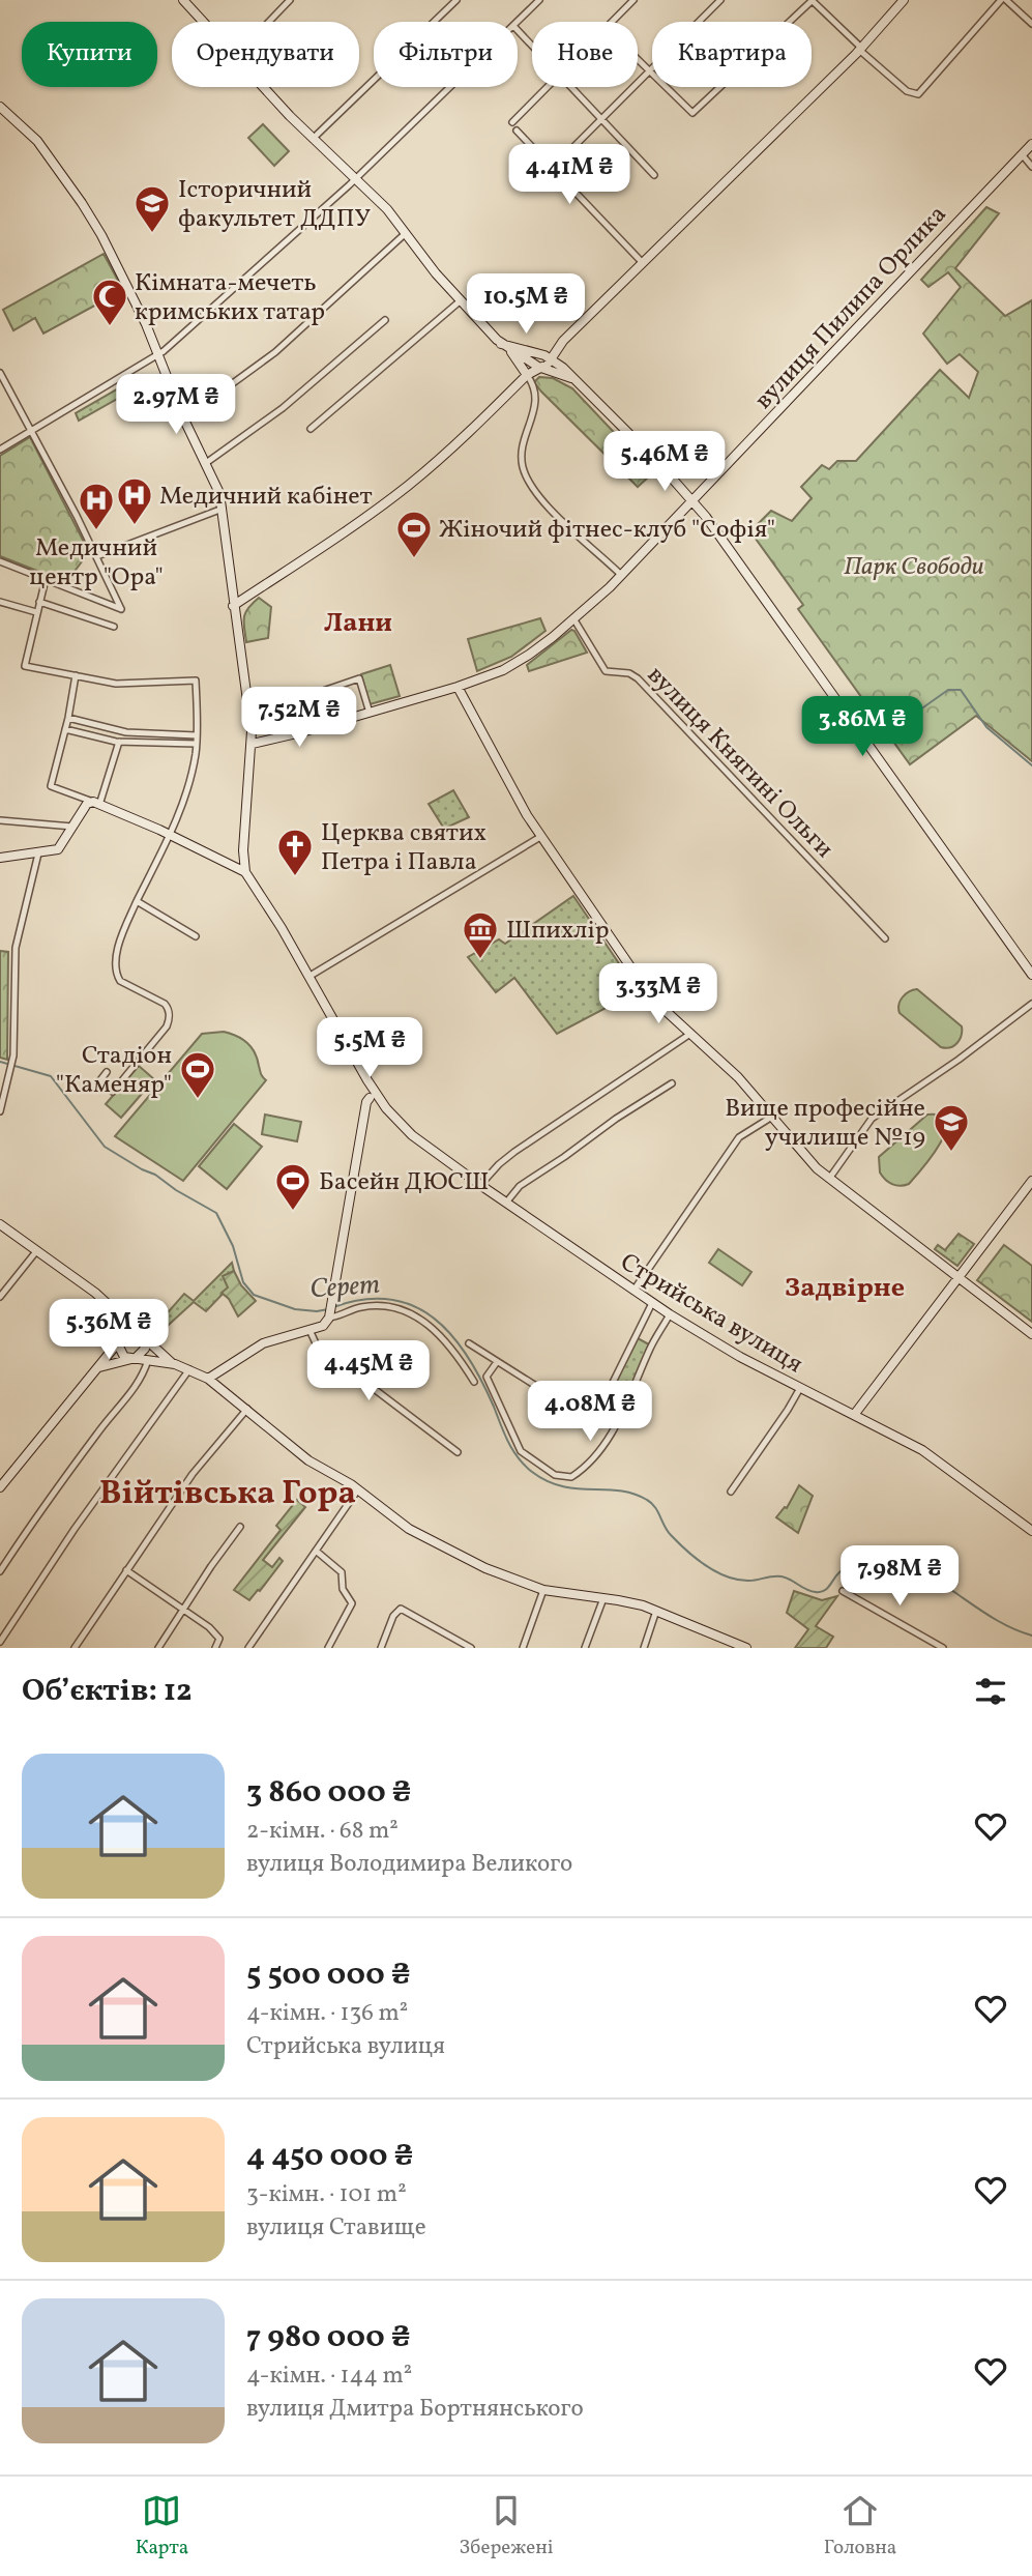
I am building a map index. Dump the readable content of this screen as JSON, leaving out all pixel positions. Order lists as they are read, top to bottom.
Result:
{
  "streets": {
    "street": ["вулиця Пилипа Орлика", "вулиця Княгині Ольги", "Стрийська вулиця"]
  },
  "crossings": [
    ["вулиця Пилипа Орлика", "вулиця Княгині Ольги"]
  ],
  "districts": ["Лани", "Задвірне", "Війтівська Гора"],
  "water": ["Серет"],
  "parks": ["Парк Свободи"],
  "places": {
    "school or university": ["Історичний факультет ДДПУ", "Вище професійне училище №19"],
    "mosque": ["Кімната-мечеть кримських татар"],
    "hospital": ["Медичний кабінет", "Медичний центр \"Ора\""],
    "sports": ["Жіночий фітнес-клуб \"Софія\"", "Стадіон \"Каменяр\"", "Басейн ДЮСШ"],
    "church": ["Церква святих Петра і Павла"],
    "museum": ["Шпихлір"]
  },
  "page": {
    "chip": [
      "Купити",
      "Орендувати",
      "Фільтри",
      "Нове",
      "Квартира"
    ],
    "price": [
      "4.41M ₴",
      "10.5M ₴",
      "2.97M ₴",
      "5.46M ₴",
      "7.52M ₴",
      "3.86M ₴",
      "3.33M ₴",
      "5.5M ₴",
      "5.36M ₴",
      "4.45M ₴",
      "4.08M ₴",
      "7.98M ₴"
    ],
    "heading": "Об’єктів: 12",
    "list": [
      {
        "name": "3 860 000 ₴",
        "note": "2-кімн. · 68 m² · вулиця Володимира Великого"
      },
      {
        "name": "5 500 000 ₴",
        "note": "4-кімн. · 136 m² · Стрийська вулиця"
      },
      {
        "name": "4 450 000 ₴",
        "note": "3-кімн. · 101 m² · вулиця Ставище"
      },
      {
        "name": "7 980 000 ₴",
        "note": "4-кімн. · 144 m² · вулиця Дмитра Бортнянського"
      }
    ],
    "tabs": ["Карта", "Збережені", "Головна"]
  }
}
